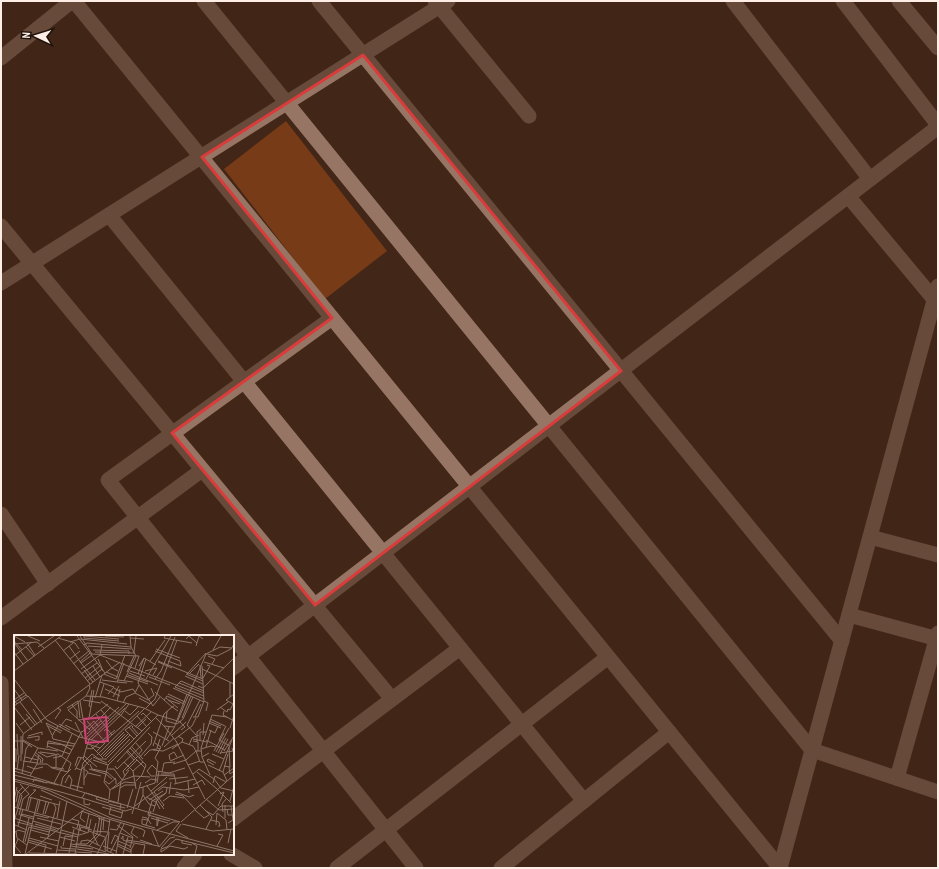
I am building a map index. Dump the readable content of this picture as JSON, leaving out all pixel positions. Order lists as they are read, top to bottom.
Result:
{
  "north": "left"
}
